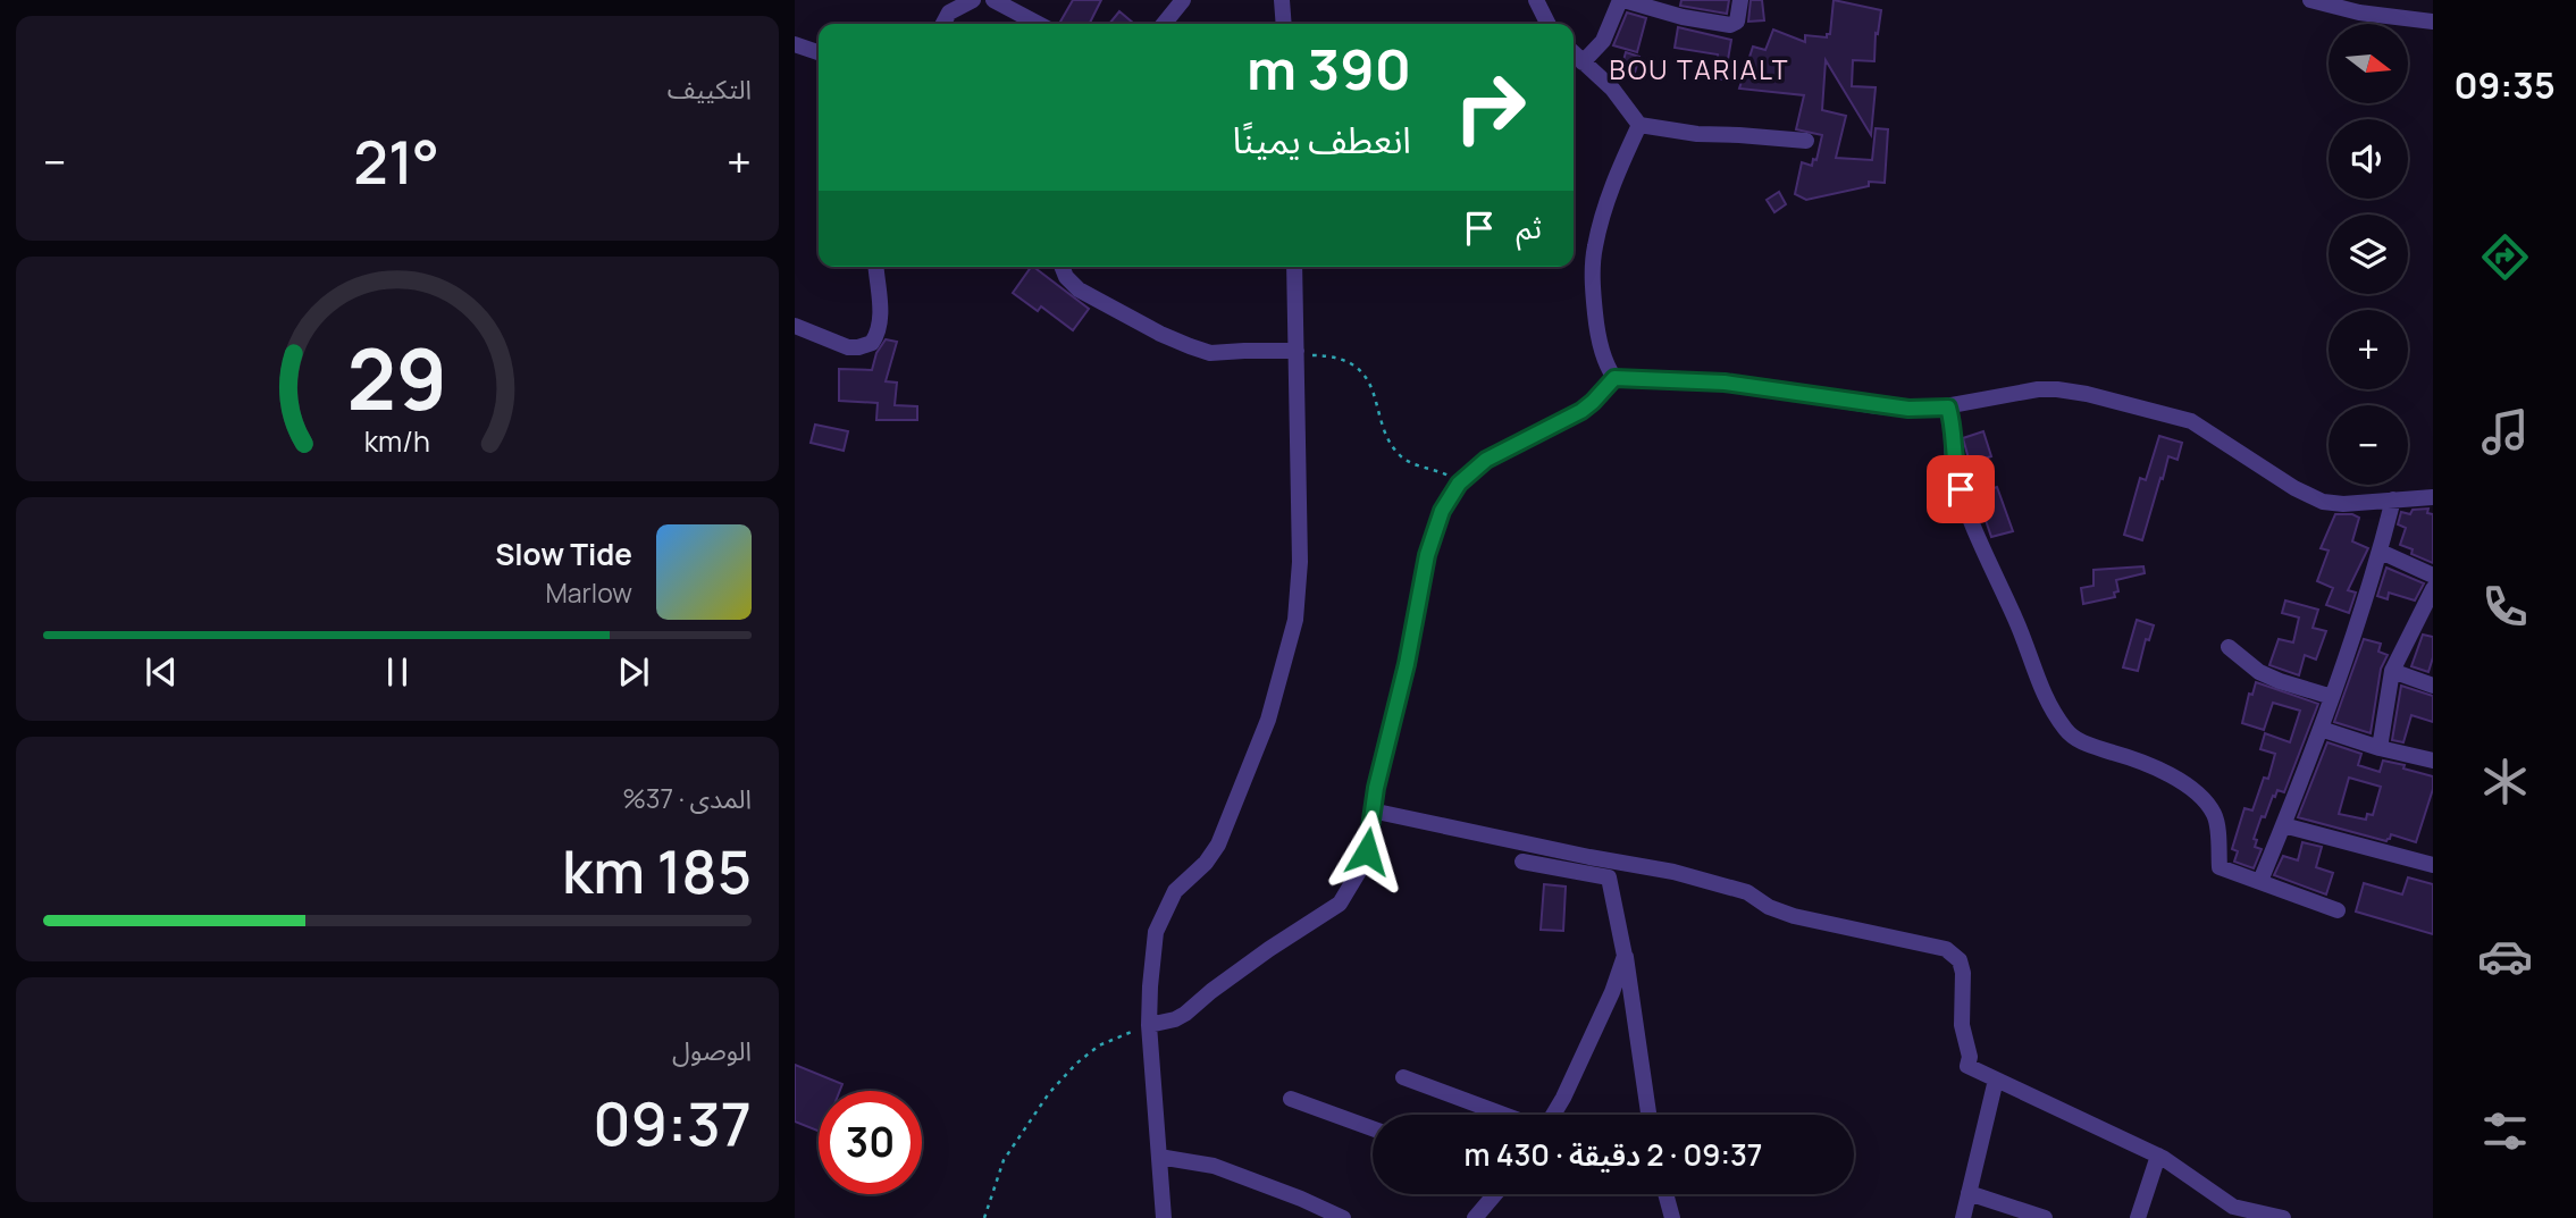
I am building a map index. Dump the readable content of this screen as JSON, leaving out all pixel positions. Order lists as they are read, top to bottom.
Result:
{
  "districts": ["BOU TARIALT"],
  "north": "right",
  "page": {
    "tabs": "09:35",
    "tile": [
      "التكييف",
      ["المدى · 37%", "185 km"],
      ["الوصول", "09:37"]
    ],
    "map_buttons": ["+", "−"],
    "turn": ["390 m", "انعطف يمينًا"],
    "heat": ["−", "21°", "+"],
    "then": "ثم",
    "song": ["Slow Tide", "Marlow"],
    "limit": "30",
    "trip": "09:37 · 2 دقيقة · 430 m",
    "gauge": ["29", "km/h"]
  }
}
